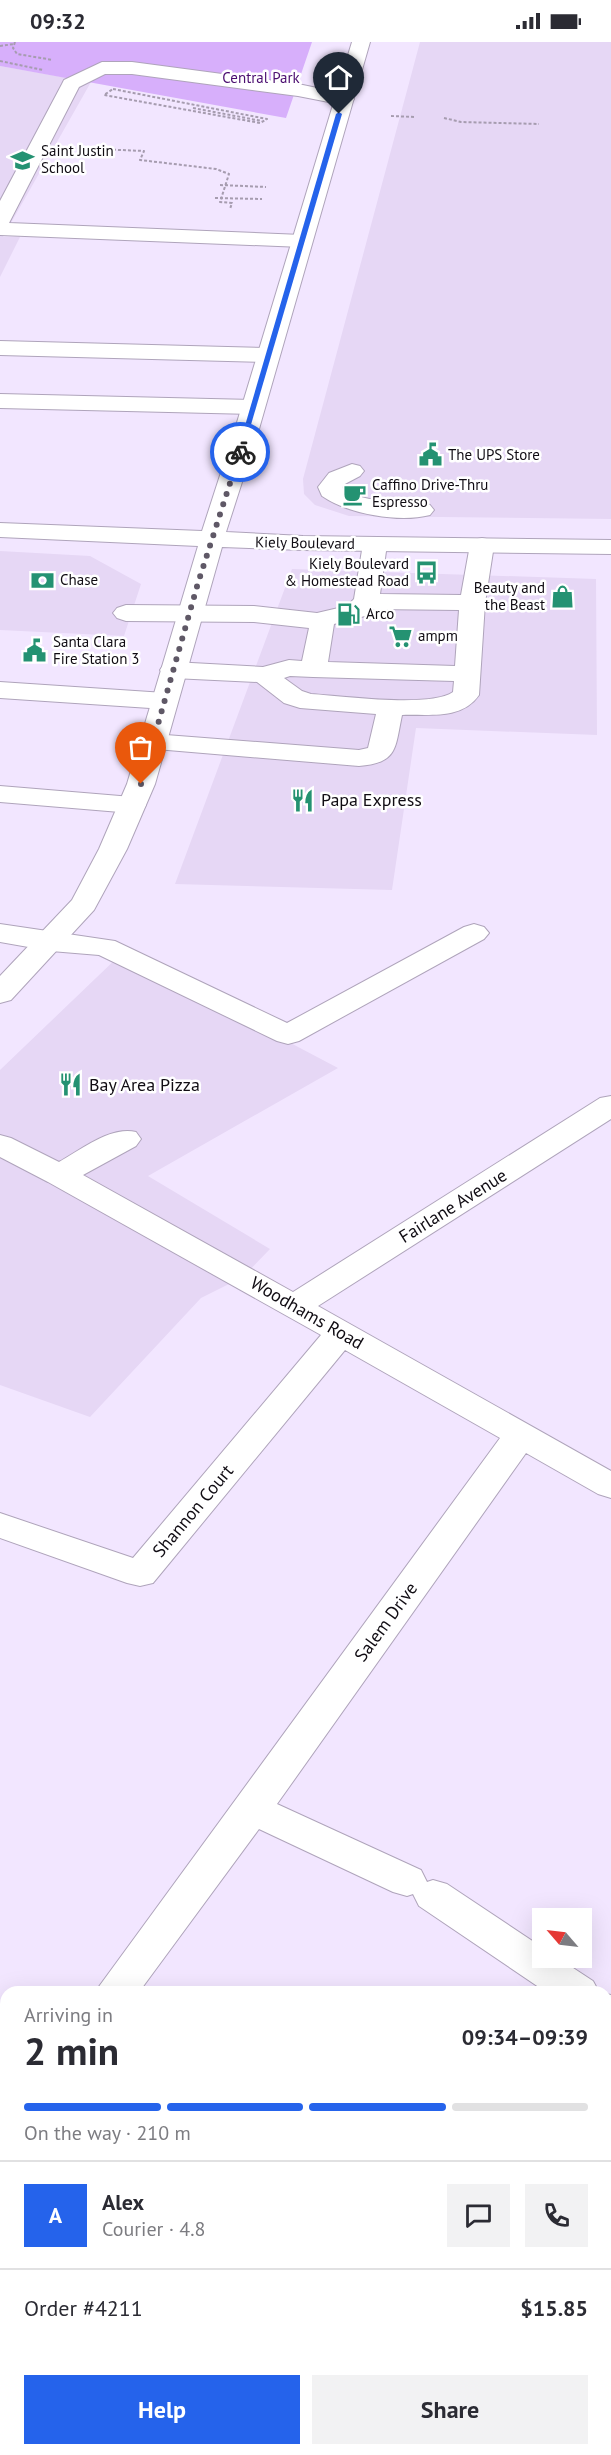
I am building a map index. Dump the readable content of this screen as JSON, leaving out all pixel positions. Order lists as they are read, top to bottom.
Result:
{
  "streets": {
    "main road": [
      "Kiely Boulevard",
      "Fairlane Avenue",
      "Woodhams Road",
      "Shannon Court",
      "Salem Drive"
    ]
  },
  "crossings": [
    ["Fairlane Avenue", "Woodhams Road"],
    ["Woodhams Road", "Shannon Court"],
    ["Woodhams Road", "Salem Drive"]
  ],
  "parks": ["Central Park"],
  "places": {
    "school or university": ["Saint Justin School"],
    "public building": ["The UPS Store", "Santa Clara Fire Station 3"],
    "cafe": ["Caffino Drive-Thru Espresso"],
    "bus stop": ["Kiely Boulevard & Homestead Road"],
    "bank": ["Chase"],
    "shop": ["Beauty and the Beast"],
    "fuel station": ["Arco"],
    "supermarket": ["ampm"],
    "restaurant": ["Papa Express", "Bay Area Pizza"]
  },
  "north": "top left",
  "page": {
    "status": "09:32",
    "heading": ["2 min", "Arriving in", "09:34–09:39"],
    "panel": [
      "Alex",
      "Courier · 4.8",
      "Order #4211",
      "$15.85"
    ],
    "bar": "On the way · 210 m",
    "round": "A",
    "buttons": ["Help", "Share"]
  }
}
